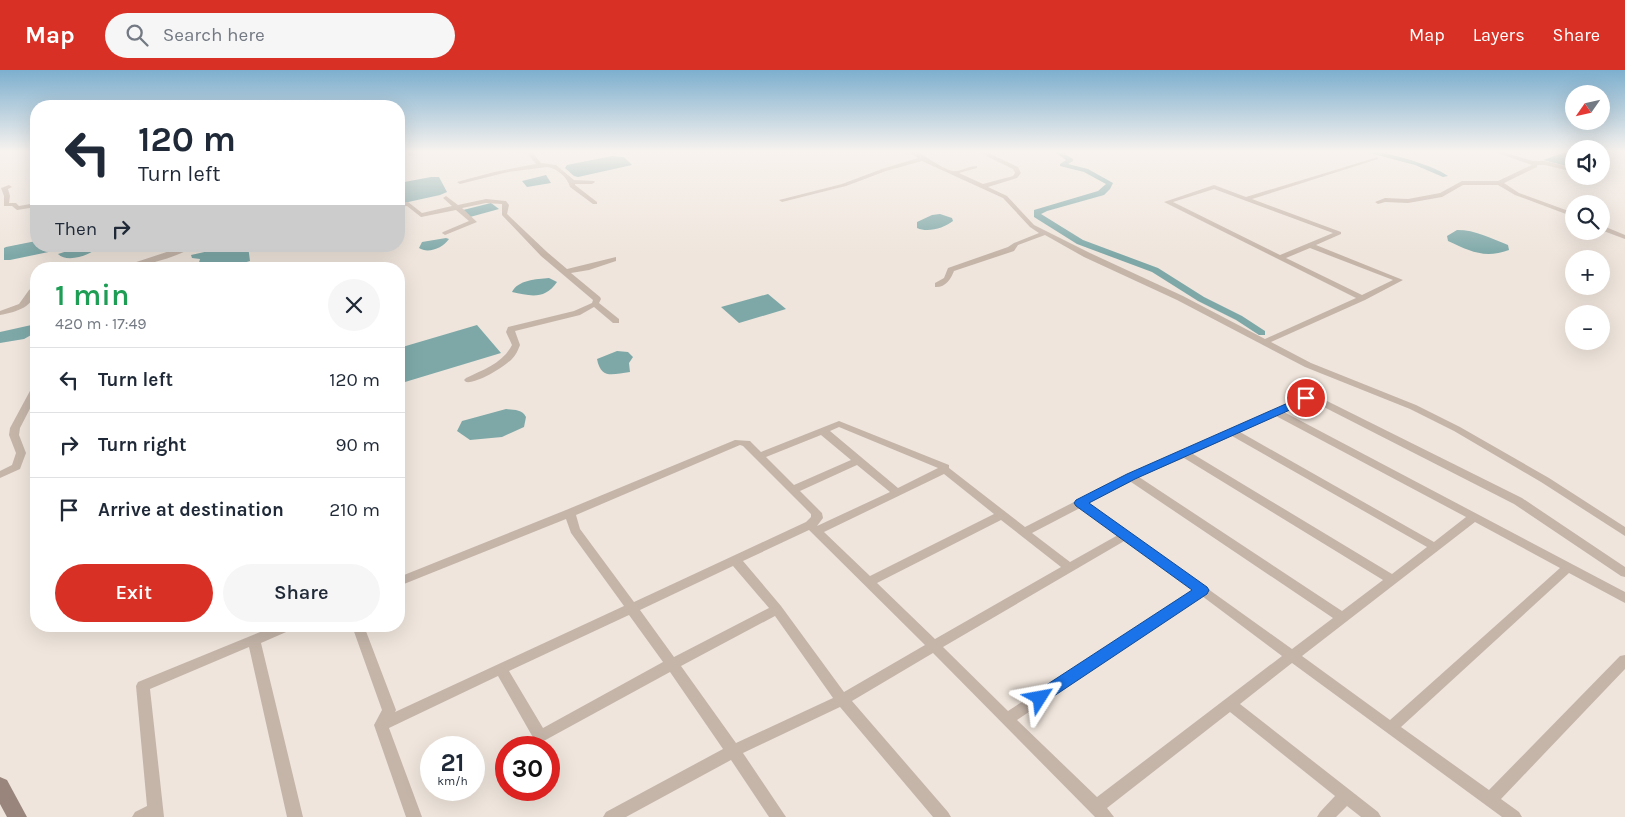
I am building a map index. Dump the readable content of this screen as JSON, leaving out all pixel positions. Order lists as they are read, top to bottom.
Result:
{
  "north": "bottom left",
  "page": {
    "header": "Map",
    "search": "Search here",
    "nav": ["Map", "Layers", "Share"],
    "map_buttons": ["+", "−"],
    "turn": ["120 m", "Turn left"],
    "then": "Then",
    "heading": ["1 min", "420 m · 17:49"],
    "list": [
      {
        "name": "Turn left",
        "value": "120 m"
      },
      {
        "name": "Turn right",
        "value": "90 m"
      },
      {
        "name": "Arrive at destination",
        "value": "210 m"
      }
    ],
    "buttons": ["Exit", "Share"],
    "speed": "21 km/h",
    "limit": "30"
  }
}
